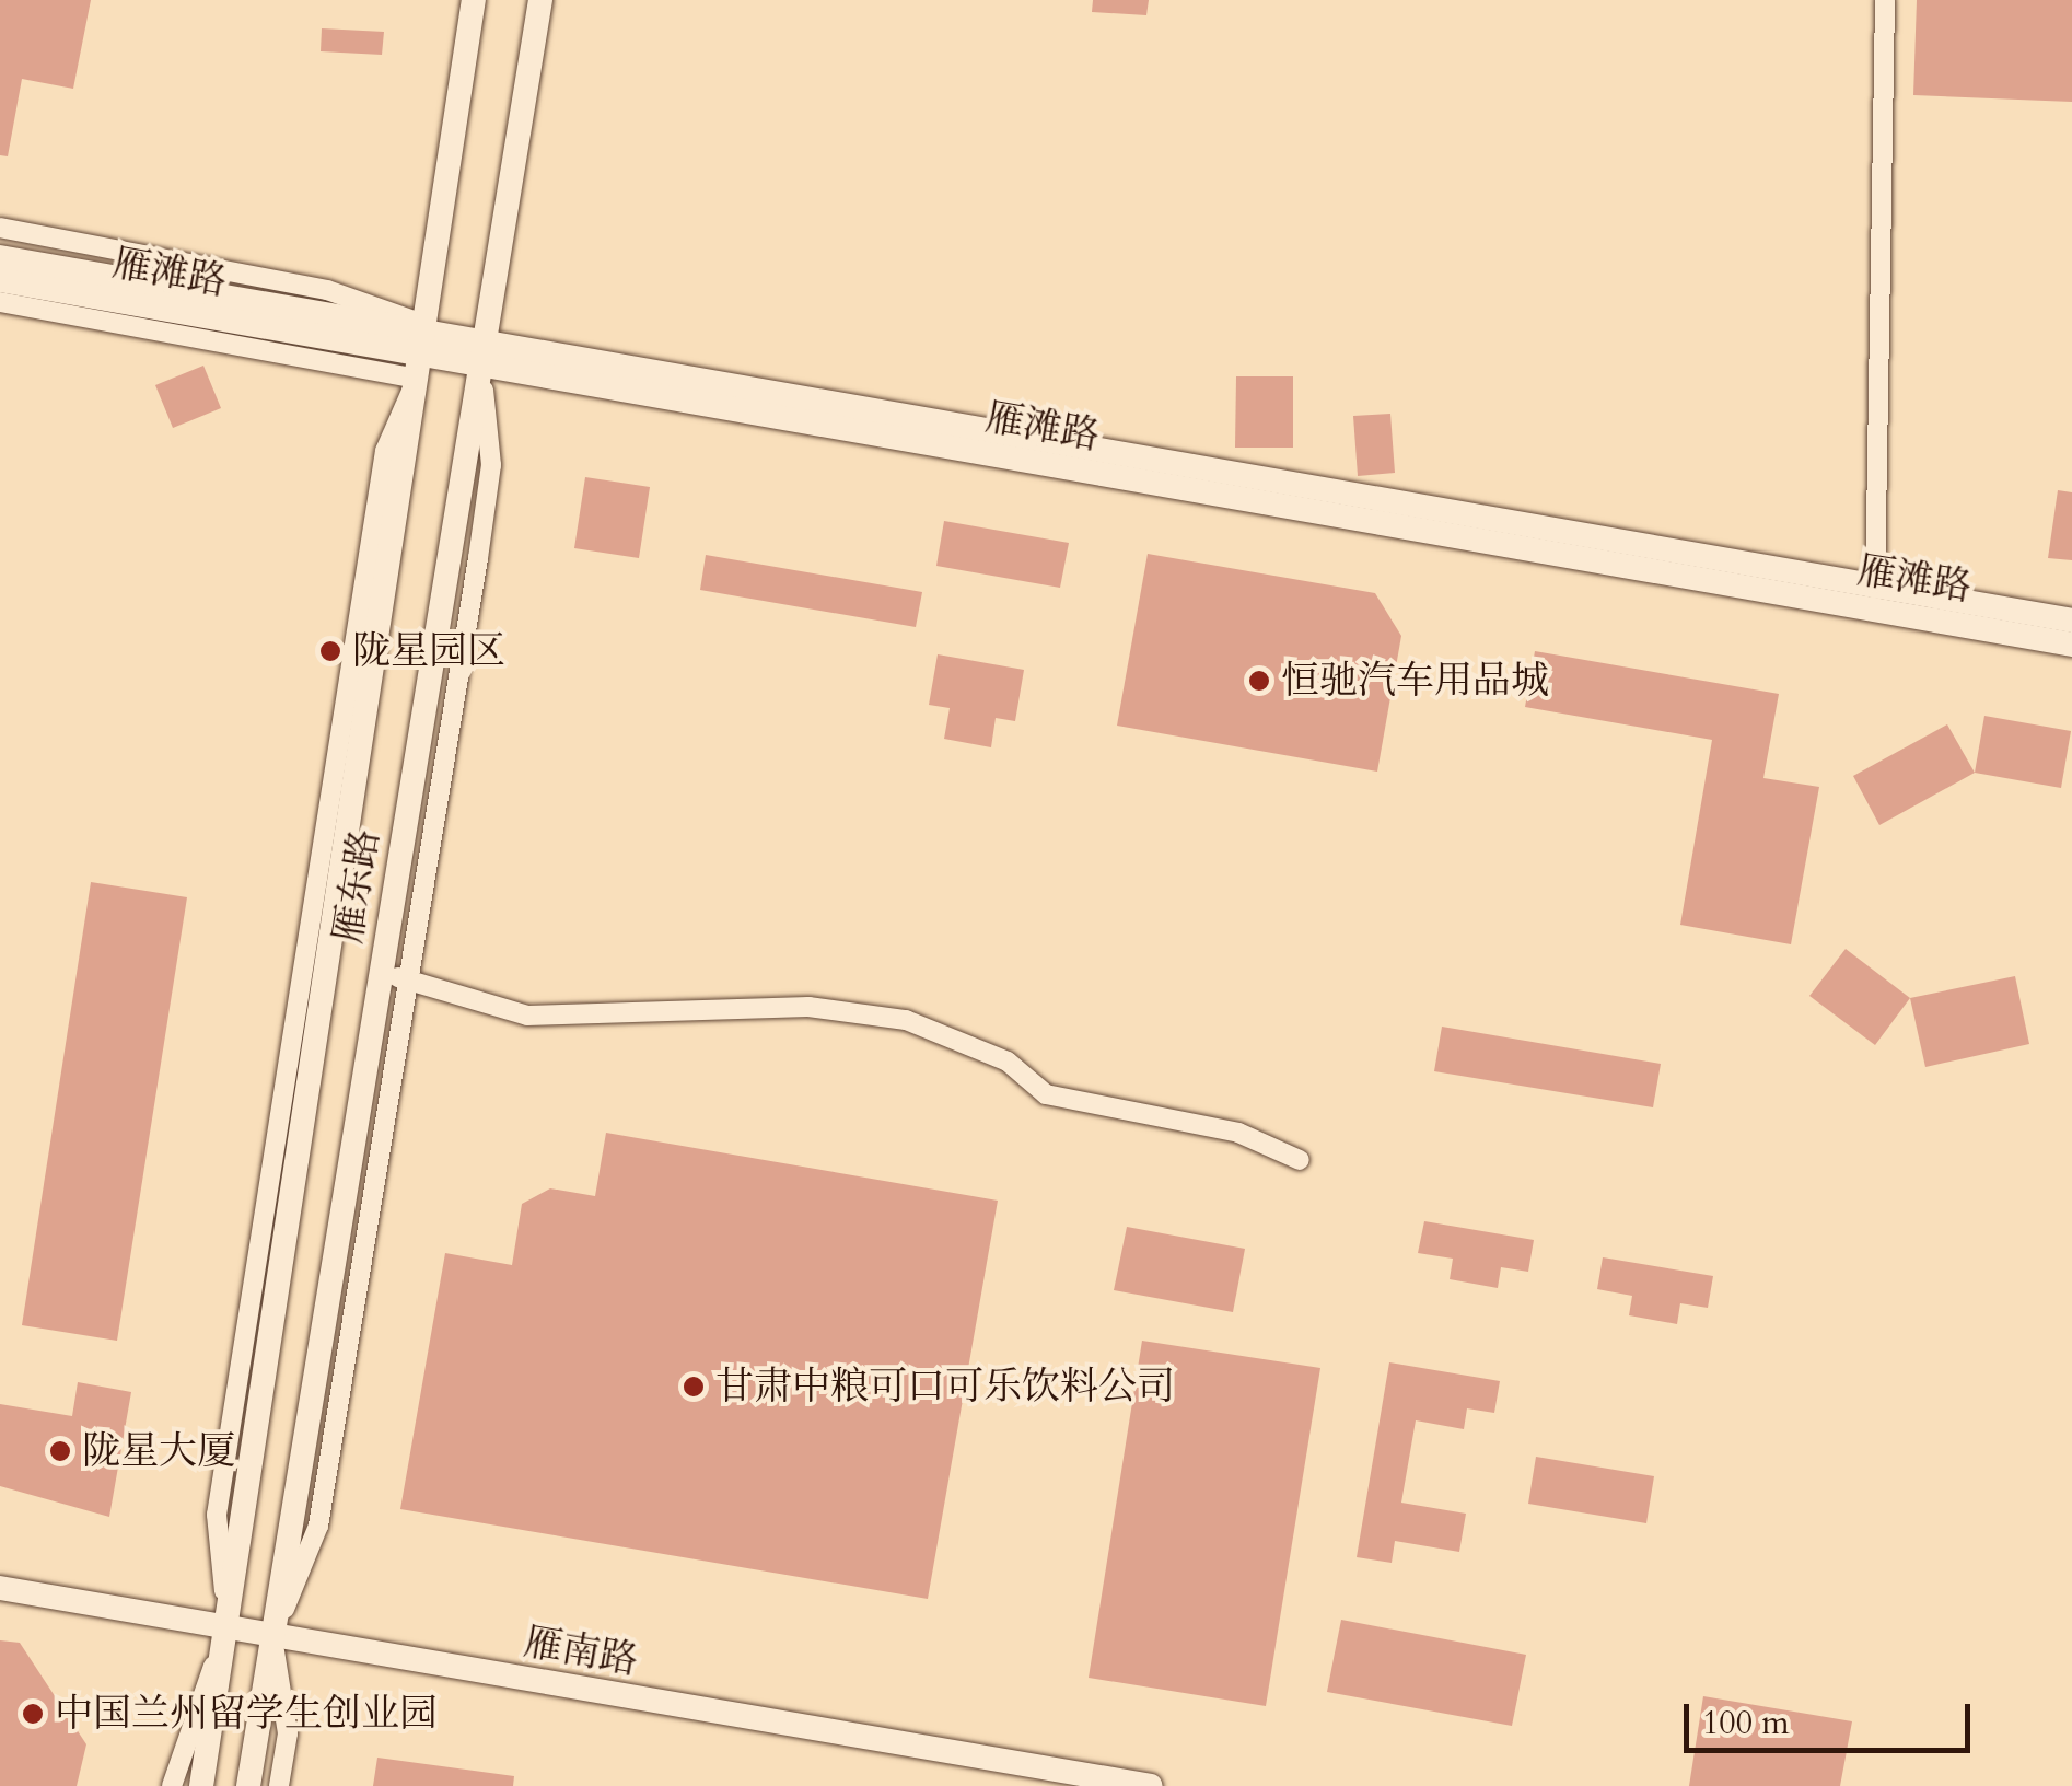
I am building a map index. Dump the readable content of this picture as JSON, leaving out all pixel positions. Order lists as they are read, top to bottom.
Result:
{
  "streets": {
    "main road": ["雁滩路", "雁东路", "雁南路"]
  },
  "crossings": [
    ["雁滩路", "雁东路"],
    ["雁东路", "雁南路"]
  ],
  "places": [
    "陇星园区",
    "恒驰汽车用品城",
    "甘肃中粮可口可乐饮料公司",
    "陇星大厦",
    "中国兰州留学生创业园"
  ],
  "scale_bar": "100 m"
}
